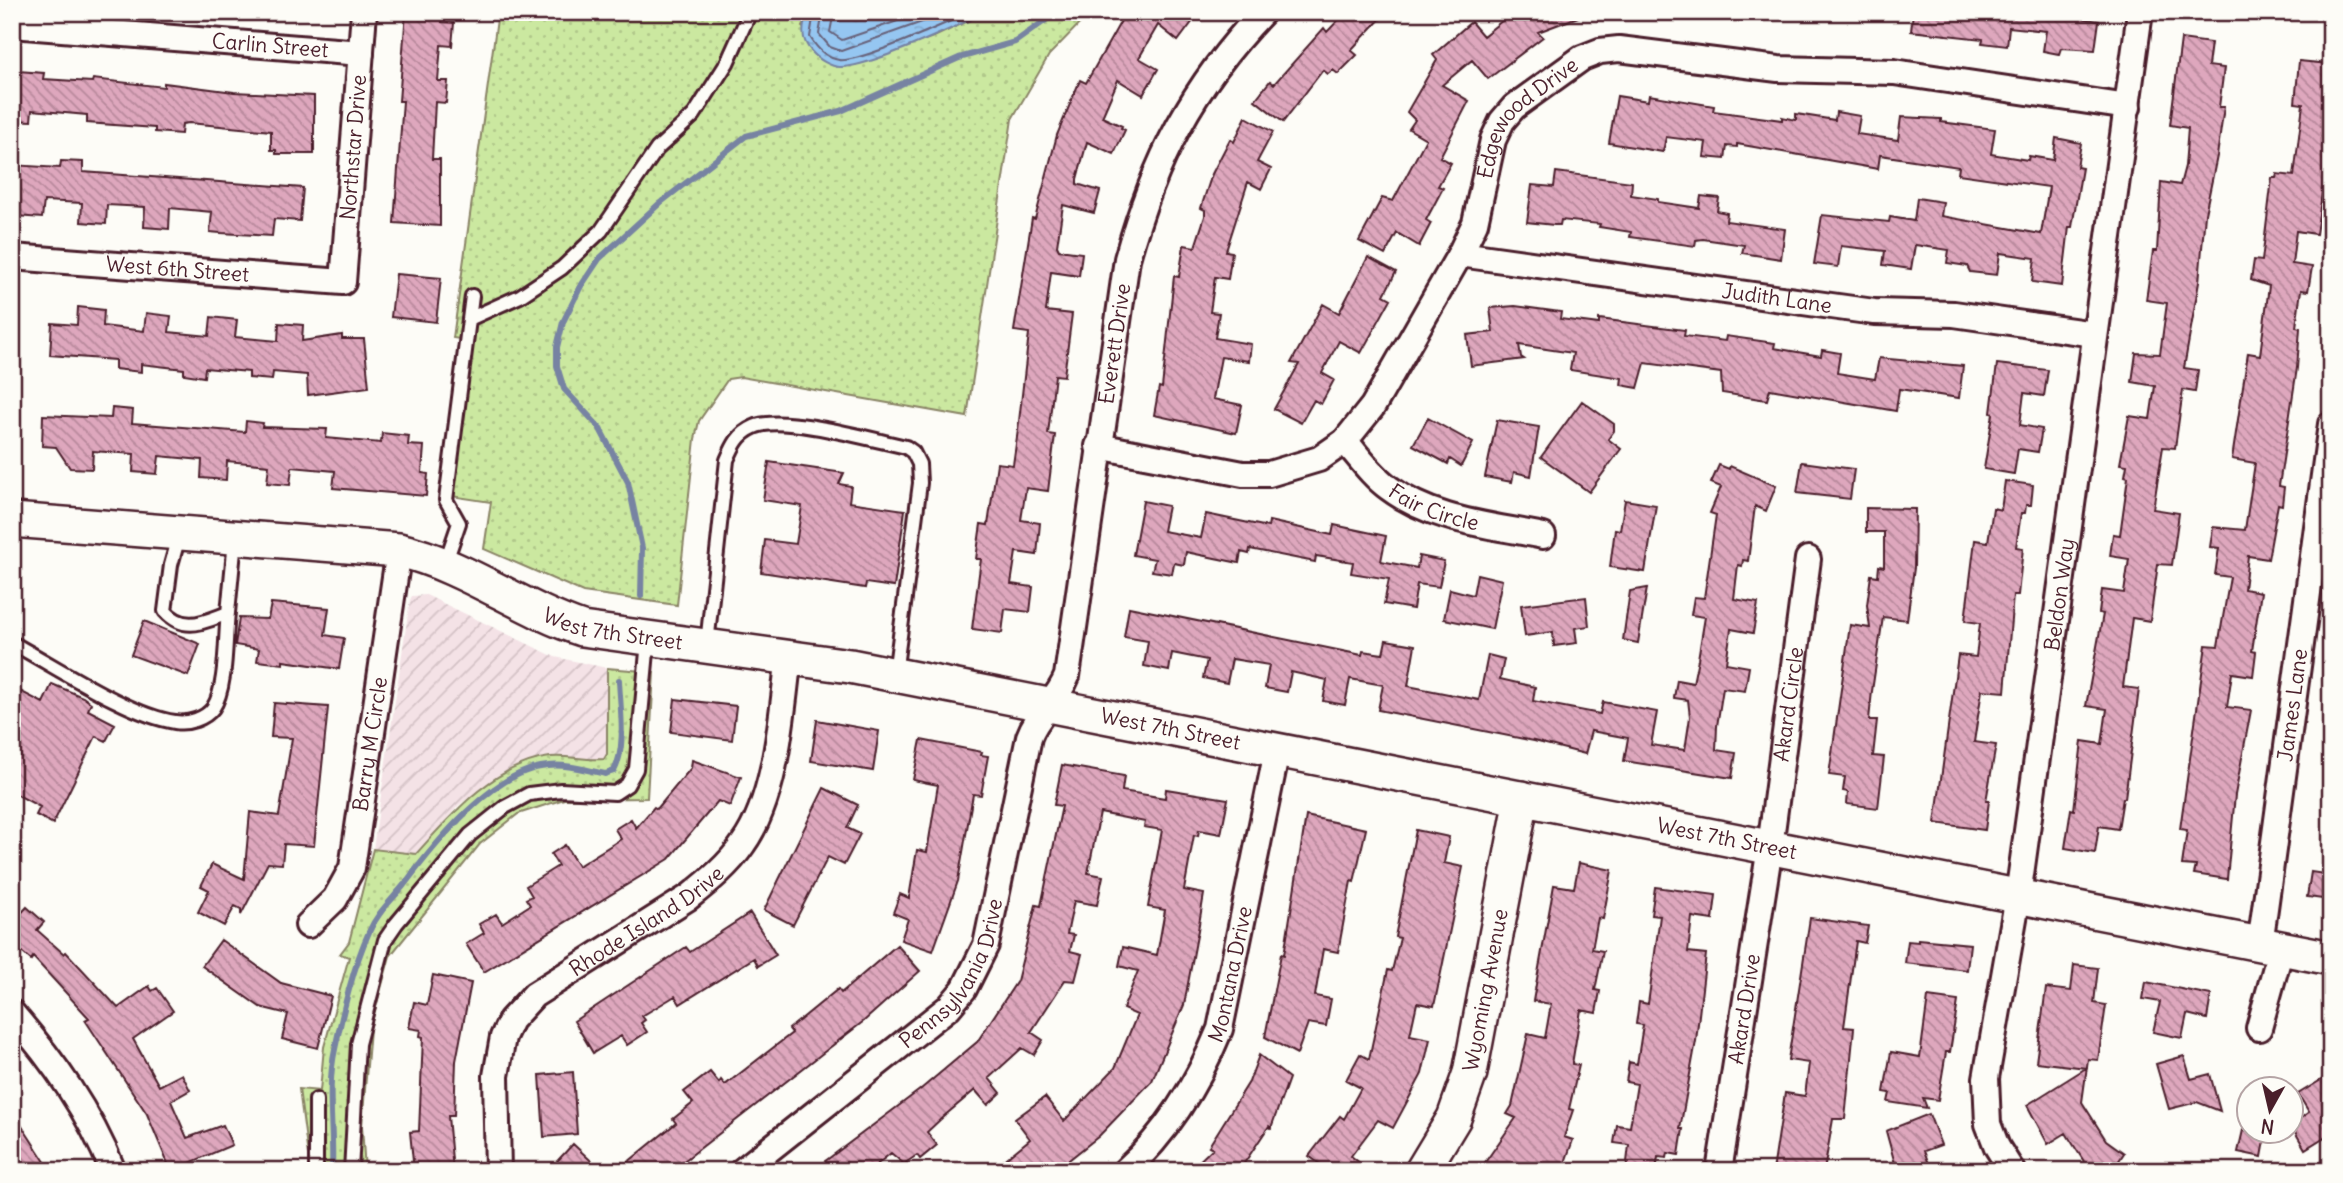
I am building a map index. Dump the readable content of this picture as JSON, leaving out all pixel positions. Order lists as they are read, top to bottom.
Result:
{
  "streets": {
    "main road": ["West 7th Street", "Wyoming Avenue"],
    "street": [
      "Carlin Street",
      "Edgewood Drive",
      "Northstar Drive",
      "West 6th Street",
      "Judith Lane",
      "Everett Drive",
      "Fair Circle",
      "Beldon Way",
      "Akard Circle",
      "James Lane",
      "Barry M Circle",
      "Rhode Island Drive",
      "Pennsylvania Drive",
      "Montana Drive",
      "Akard Drive"
    ]
  },
  "crossings": [
    ["Carlin Street", "Northstar Drive"],
    ["Edgewood Drive", "Judith Lane"],
    ["Edgewood Drive", "Everett Drive"],
    ["Edgewood Drive", "Fair Circle"],
    ["Edgewood Drive", "Beldon Way"],
    ["Northstar Drive", "West 6th Street"],
    ["Judith Lane", "Beldon Way"],
    ["Everett Drive", "West 7th Street"],
    ["Everett Drive", "Pennsylvania Drive"],
    ["Beldon Way", "West 7th Street"],
    ["West 7th Street", "Akard Circle"],
    ["West 7th Street", "James Lane"],
    ["West 7th Street", "Barry M Circle"],
    ["West 7th Street", "Rhode Island Drive"],
    ["West 7th Street", "Pennsylvania Drive"],
    ["West 7th Street", "Montana Drive"],
    ["West 7th Street", "Wyoming Avenue"],
    ["West 7th Street", "Akard Drive"],
    ["Akard Circle", "Akard Drive"]
  ],
  "north": "bottom"
}
